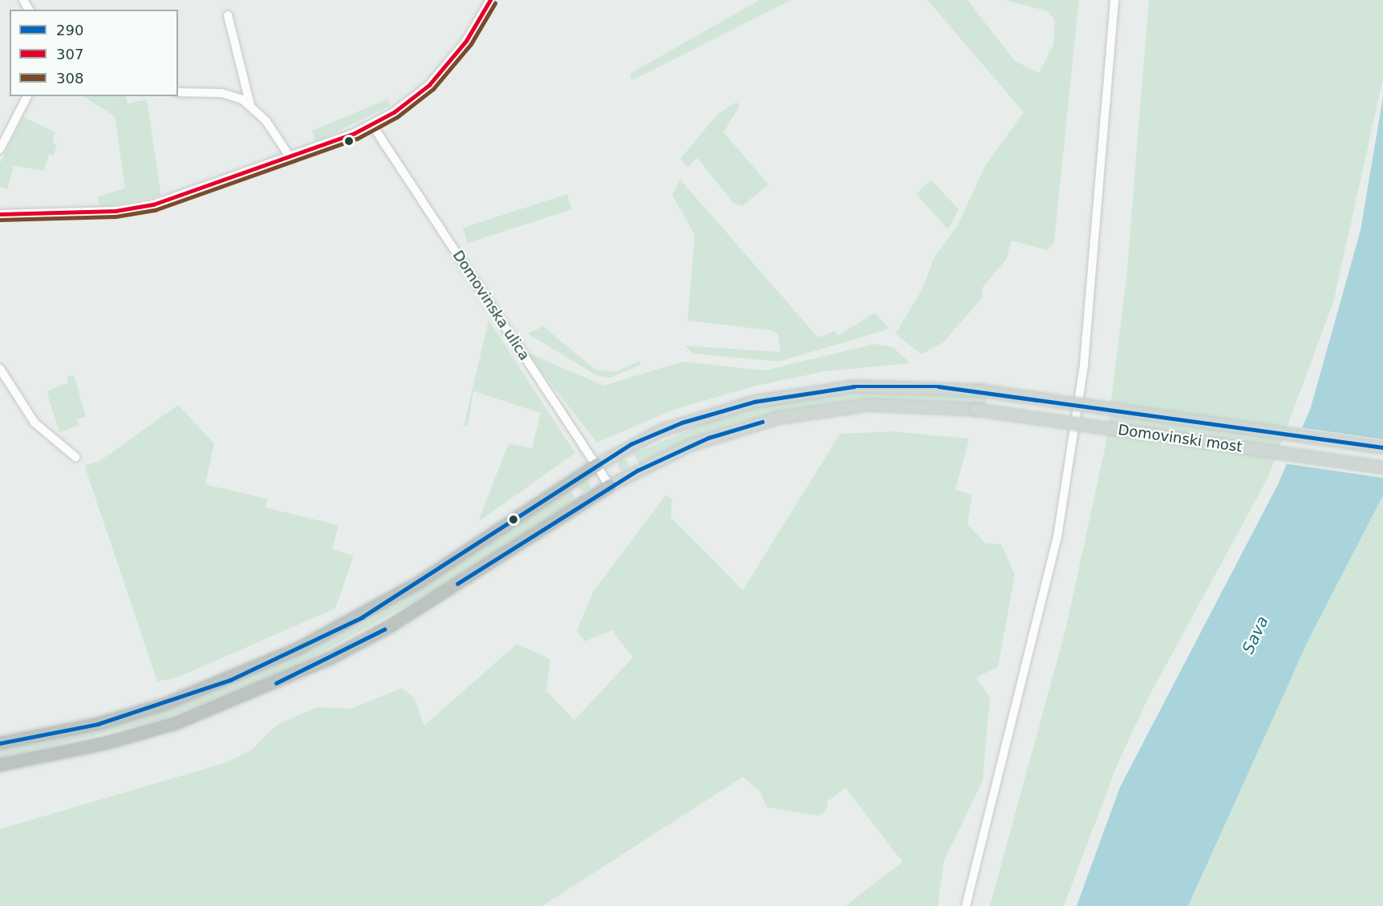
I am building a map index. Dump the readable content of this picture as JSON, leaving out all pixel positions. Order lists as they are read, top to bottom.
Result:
{
  "streets": {
    "main road": ["Domovinski most"],
    "street": ["Domovinska ulica"]
  },
  "crossings": [
    ["Domovinska ulica", "Domovinski most"]
  ],
  "water": ["Sava"],
  "lines": ["transit line 307", "transit line 308", "transit line 290"],
  "legend": ["290", "307", "308"]
}
